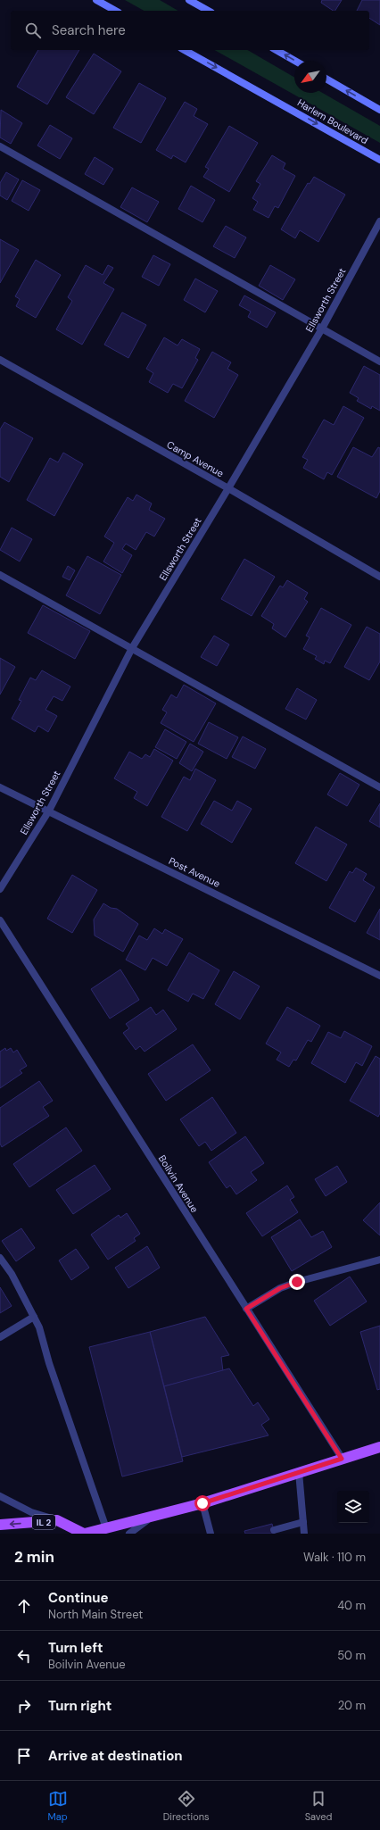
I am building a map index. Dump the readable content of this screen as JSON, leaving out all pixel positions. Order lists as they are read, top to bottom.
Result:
{
  "streets": {
    "main road": ["IL 2"],
    "street": [
      "Harlem Boulevard",
      "Ellsworth Street",
      "Camp Avenue",
      "Post Avenue",
      "Boilvin Avenue"
    ]
  },
  "crossings": [
    ["Ellsworth Street", "Camp Avenue"],
    ["Ellsworth Street", "Post Avenue"],
    ["Boilvin Avenue", "IL 2"]
  ],
  "north": "bottom left",
  "page": {
    "search": "Search here",
    "heading": ["2 min", "Walk · 110 m"],
    "list": [
      ["Continue", "North Main Street", "40 m"],
      ["Turn left", "Boilvin Avenue", "50 m"],
      ["Turn right", "20 m"],
      "Arrive at destination"
    ],
    "nav": ["Map", "Directions", "Saved"]
  }
}
